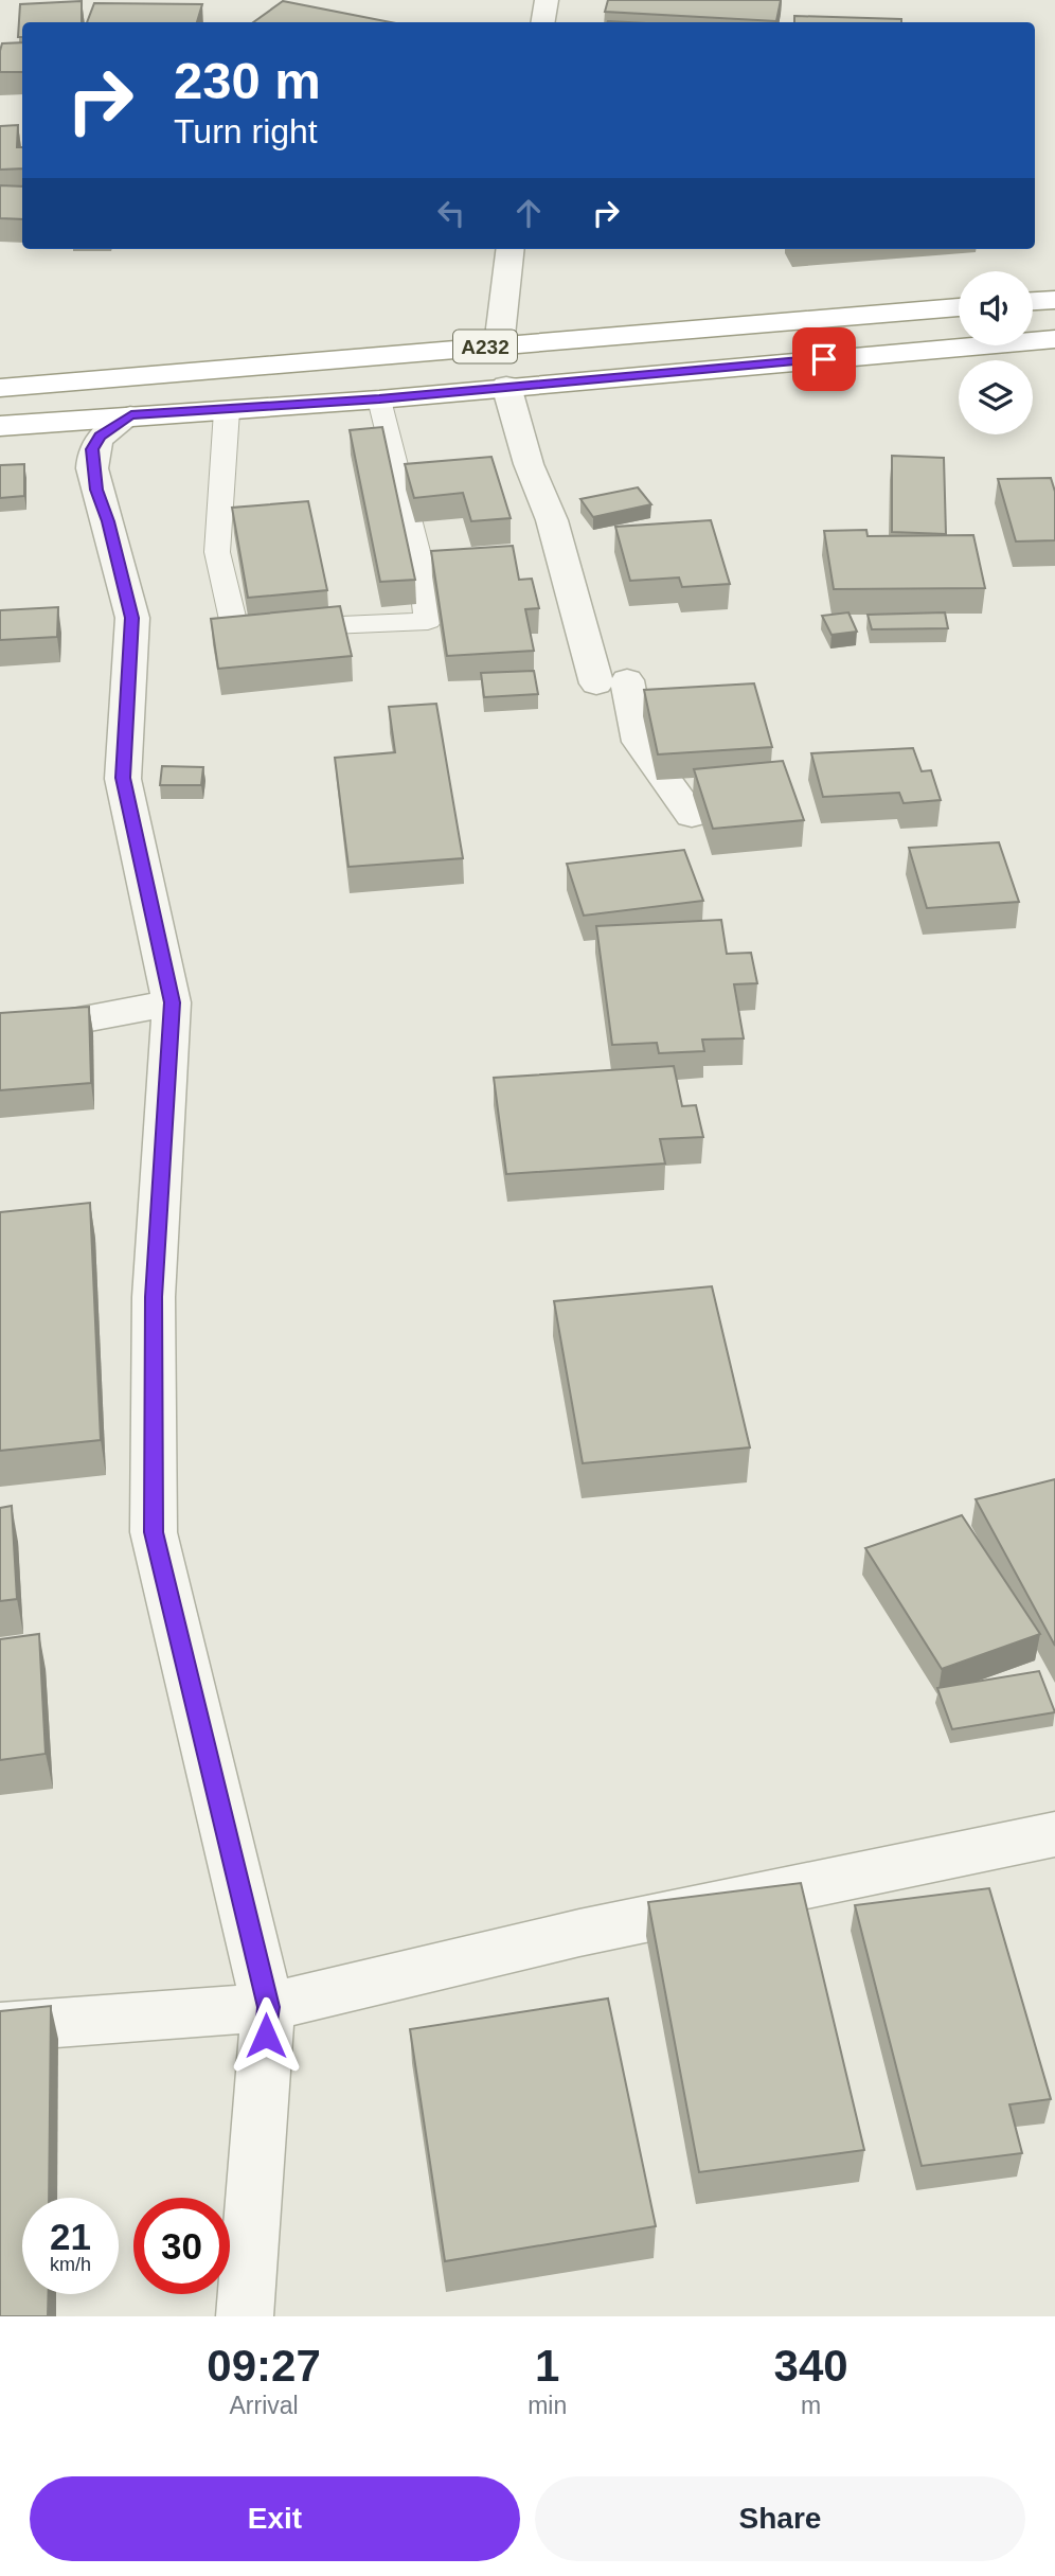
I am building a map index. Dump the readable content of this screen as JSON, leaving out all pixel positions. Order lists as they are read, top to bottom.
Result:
{
  "streets": {
    "highway": ["A232"]
  },
  "page": {
    "turn": ["230 m", "Turn right"],
    "speed": "21 km/h",
    "limit": "30",
    "eta": [
      "09:27",
      "Arrival",
      "1",
      "min",
      "340",
      "m"
    ],
    "buttons": ["Exit", "Share"]
  }
}
